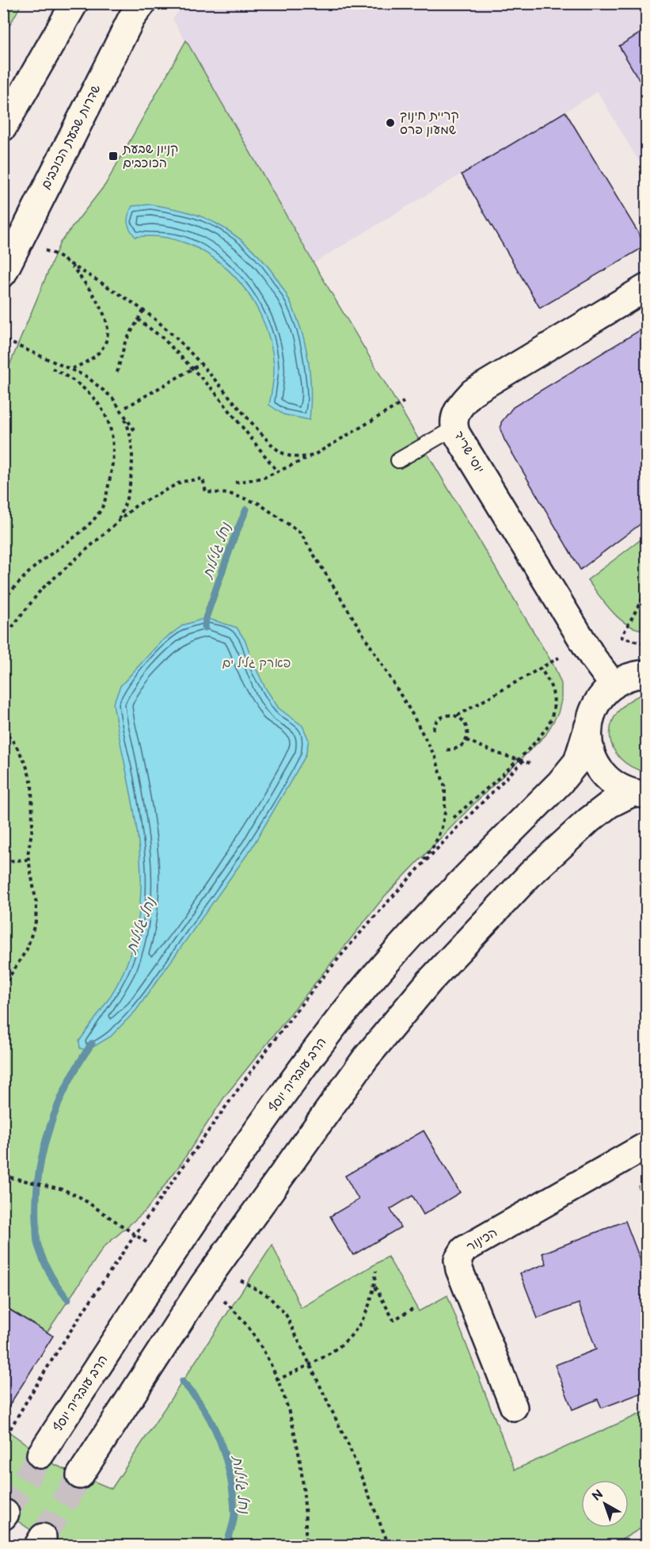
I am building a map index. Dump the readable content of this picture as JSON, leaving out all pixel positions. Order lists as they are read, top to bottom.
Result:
{
  "streets": {
    "street": [
      "שדרות שבעת הכוכבים",
      "יוסי שריד",
      "הרב עובדיה יוסף",
      "הכינור"
    ]
  },
  "crossings": [
    ["יוסי שריד", "הרב עובדיה יוסף"]
  ],
  "water": ["נחל גלילות"],
  "parks": ["פארק גליל ים"],
  "places": {
    "other": ["קריית חינוך שמעון פרס"],
    "transit": ["קניון שבעת הכוכבים"]
  },
  "north": "top left"
}
